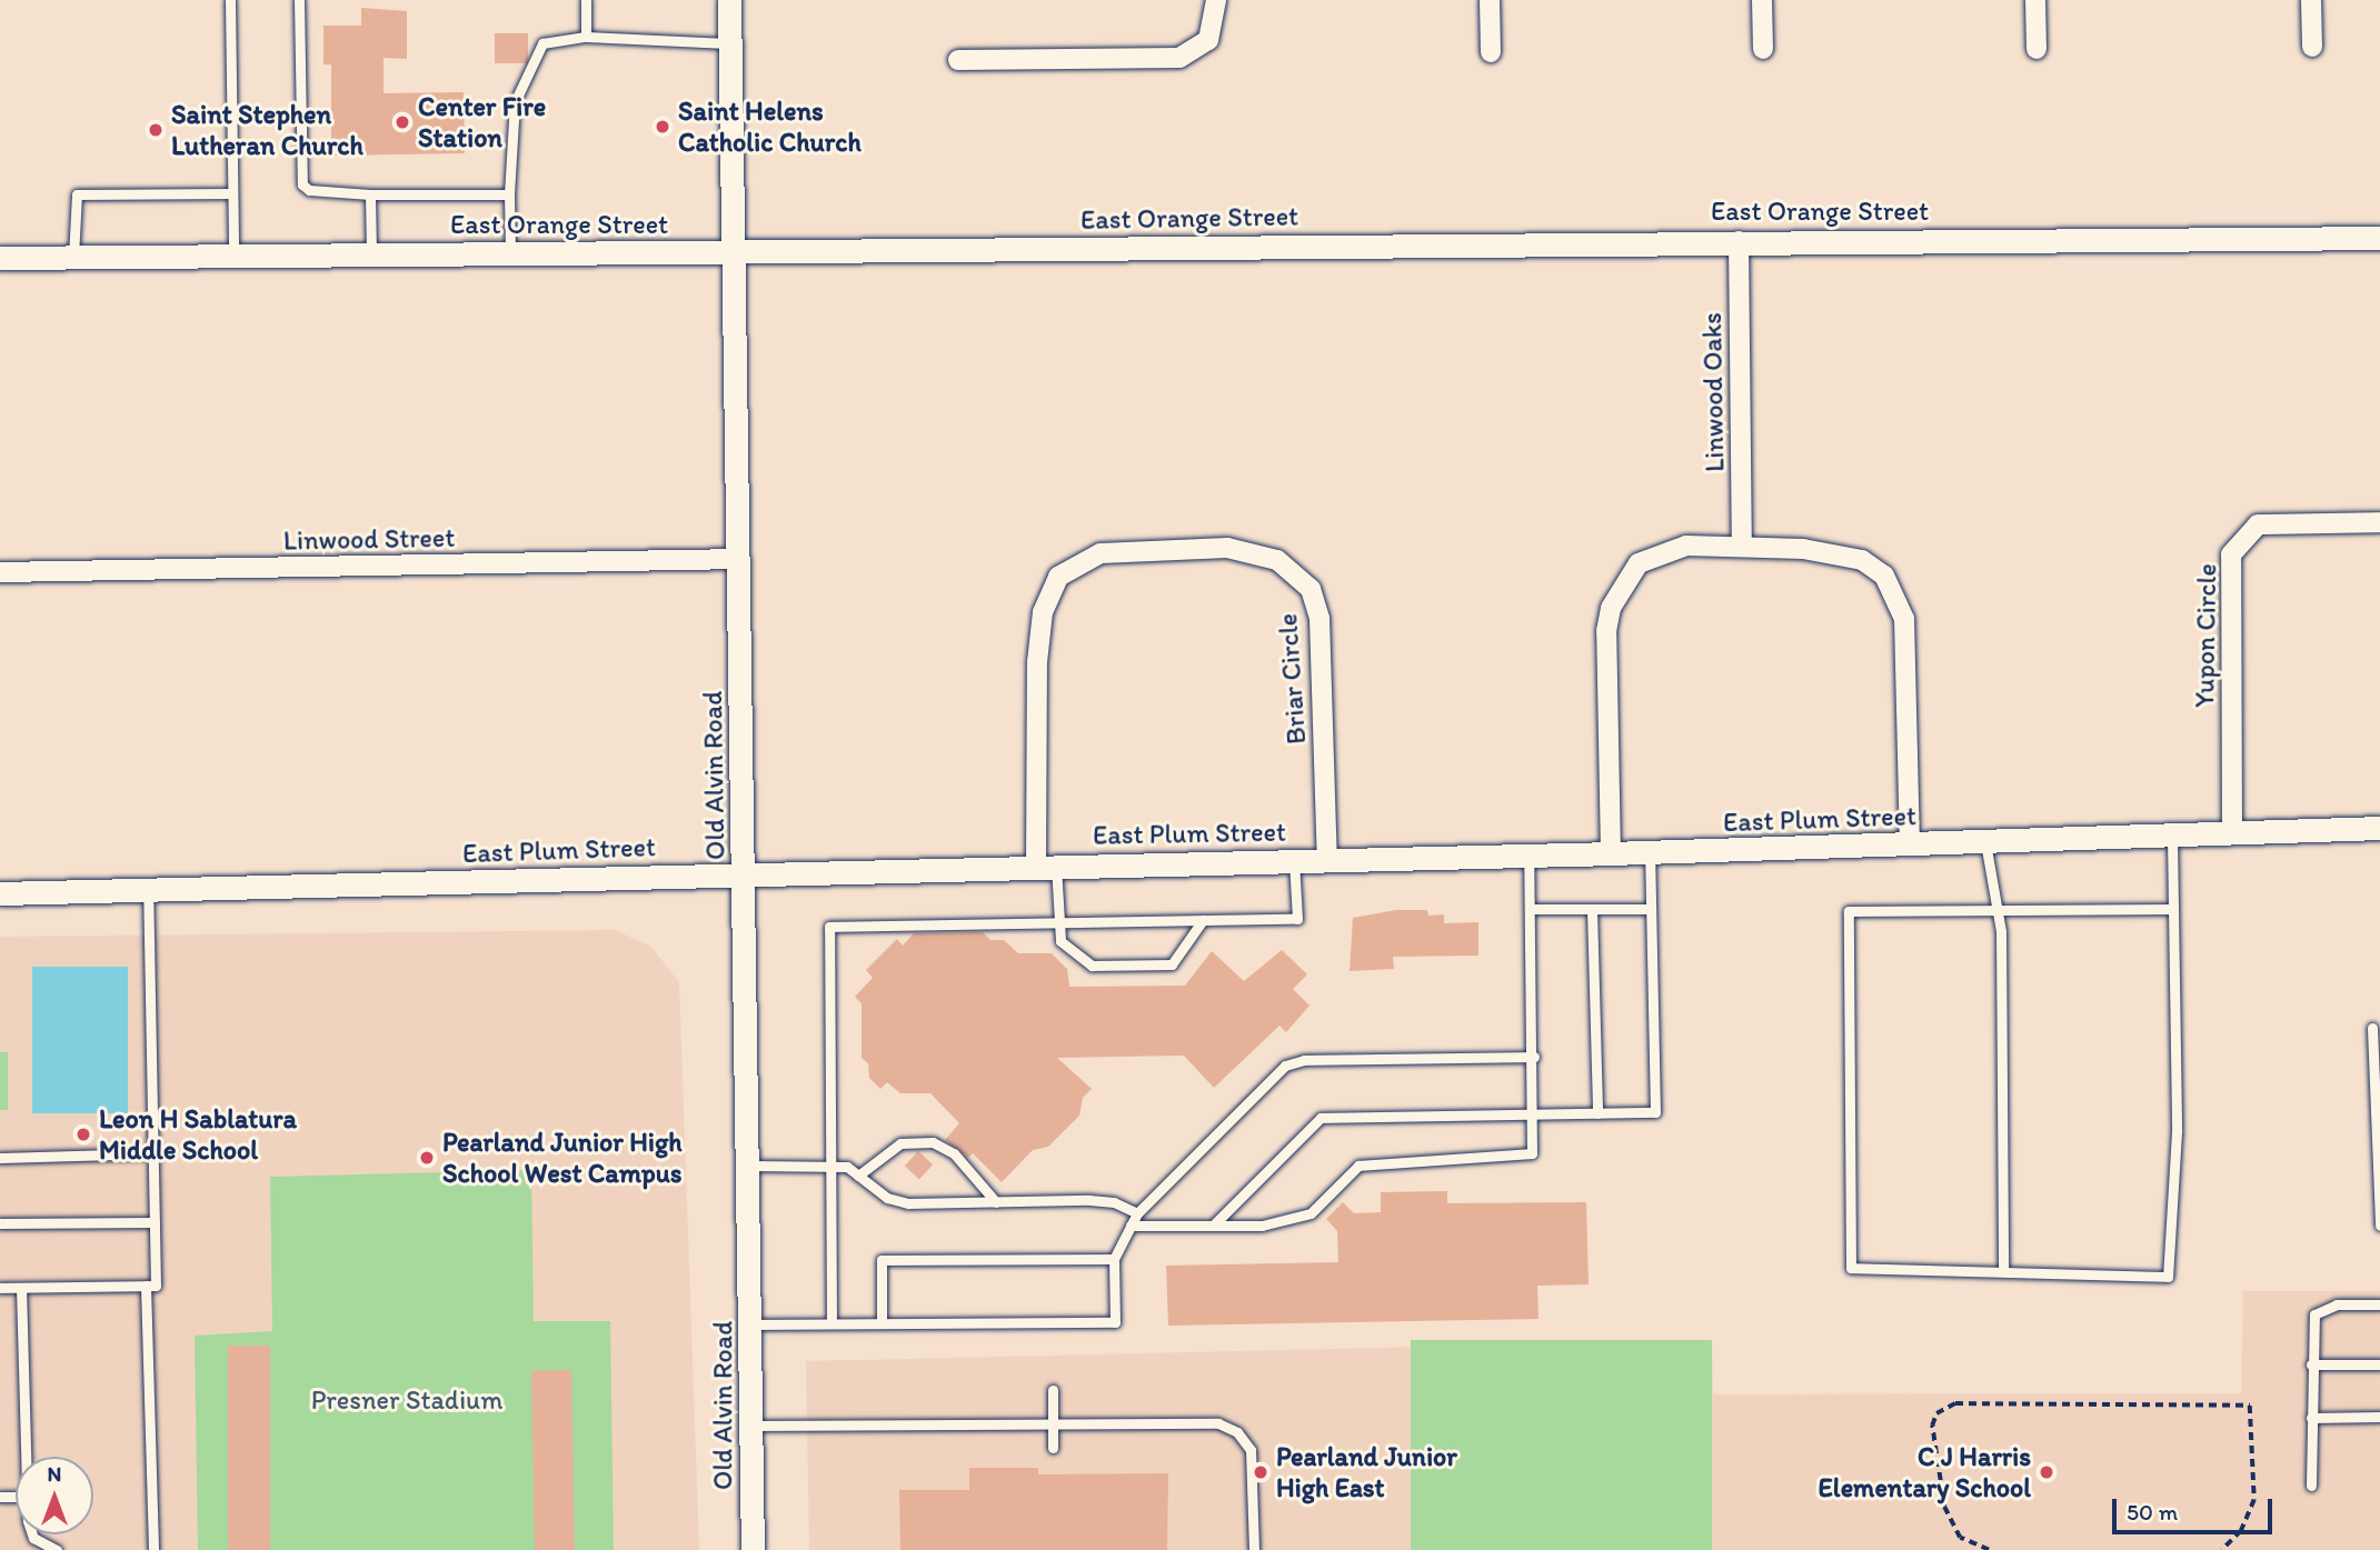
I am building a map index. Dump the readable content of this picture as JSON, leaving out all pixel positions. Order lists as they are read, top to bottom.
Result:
{
  "streets": {
    "street": [
      "East Orange Street",
      "Linwood Oaks",
      "Linwood Street",
      "Yupon Circle",
      "Briar Circle",
      "Old Alvin Road",
      "East Plum Street"
    ]
  },
  "crossings": [
    ["East Orange Street", "Linwood Oaks"],
    ["East Orange Street", "Old Alvin Road"],
    ["Linwood Street", "Old Alvin Road"],
    ["Yupon Circle", "East Plum Street"],
    ["Briar Circle", "East Plum Street"],
    ["Old Alvin Road", "East Plum Street"]
  ],
  "parks": ["Presner Stadium"],
  "places": [
    "Center Fire Station",
    "Saint Helens Catholic Church",
    "Saint Stephen Lutheran Church",
    "Leon H Sablatura Middle School",
    "Pearland Junior High School West Campus",
    "Pearland Junior High East",
    "C J Harris Elementary School"
  ],
  "scale_bar": "50 m",
  "north": "top"
}
